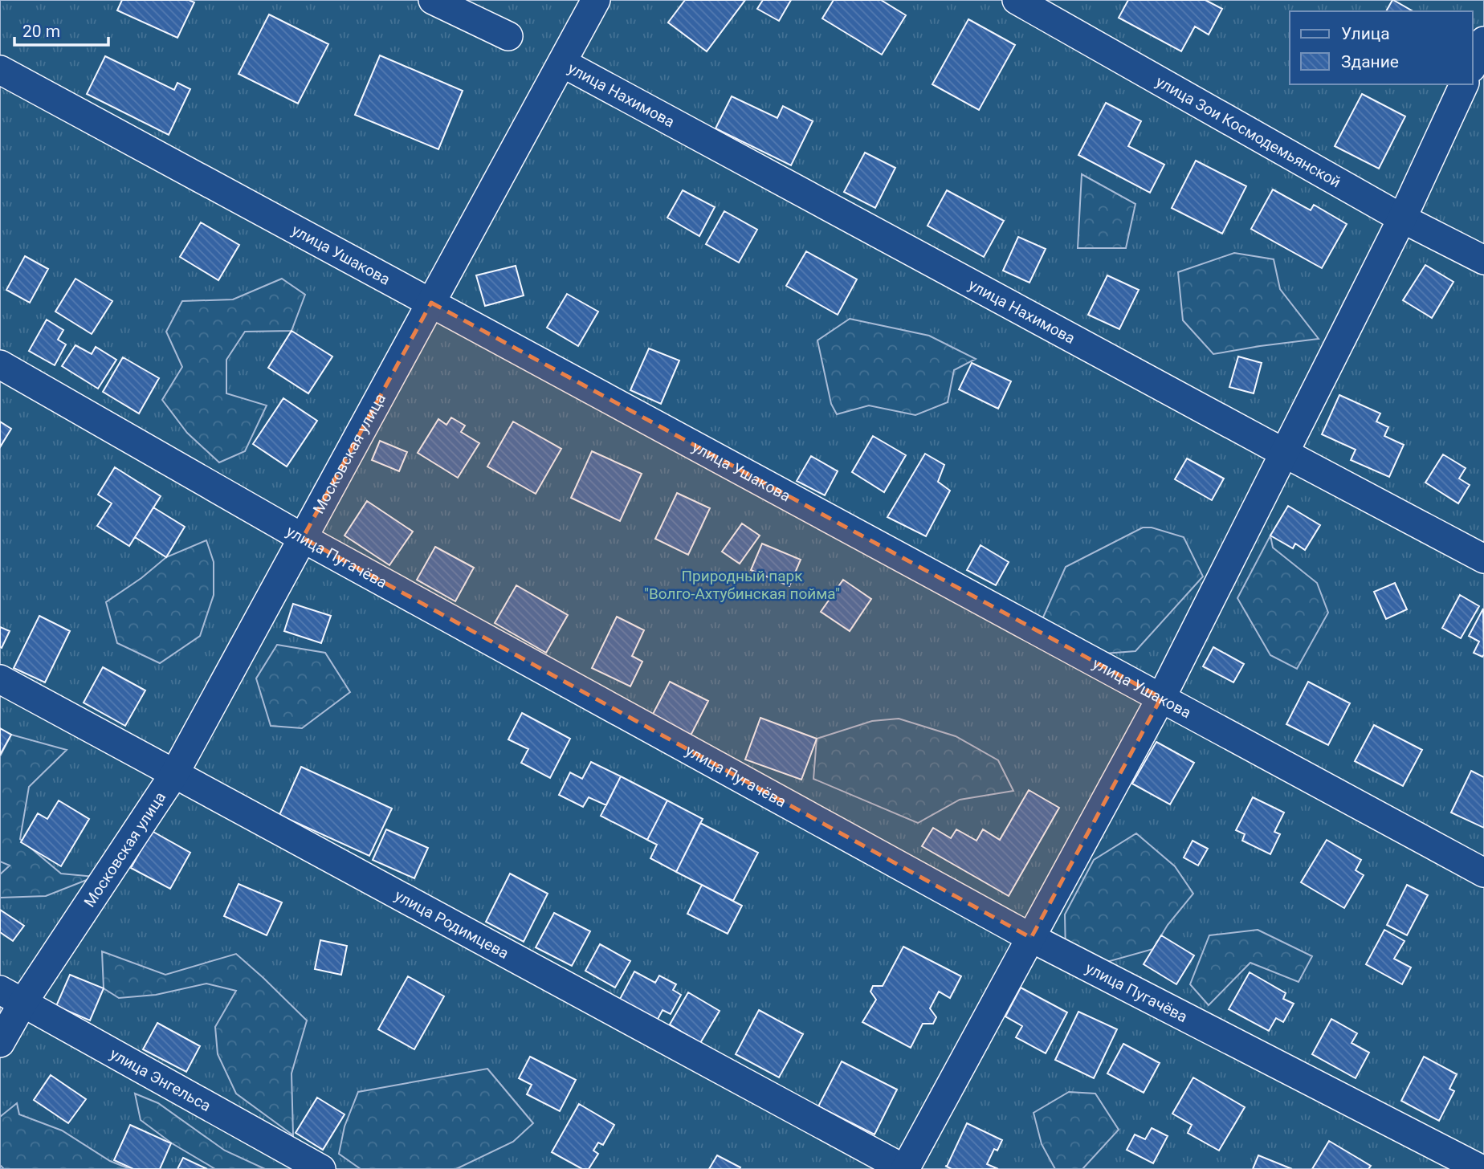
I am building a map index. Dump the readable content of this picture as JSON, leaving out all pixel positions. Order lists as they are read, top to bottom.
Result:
{
  "streets": {
    "street": [
      "улица Нахимова",
      "улица Зои Космодемьянской",
      "улица Ушакова",
      "Московская улица",
      "улица Пугачёва",
      "улица Родимцева",
      "улица Энгельса"
    ]
  },
  "crossings": [
    ["улица Нахимова", "Московская улица"],
    ["улица Ушакова", "Московская улица"],
    ["Московская улица", "улица Пугачёва"],
    ["Московская улица", "улица Родимцева"],
    ["Московская улица", "улица Энгельса"]
  ],
  "parks": ["Природный парк \"Волго-Ахтубинская пойма\""],
  "legend": ["Улица", "Здание"],
  "scale_bar": "20 m"
}
